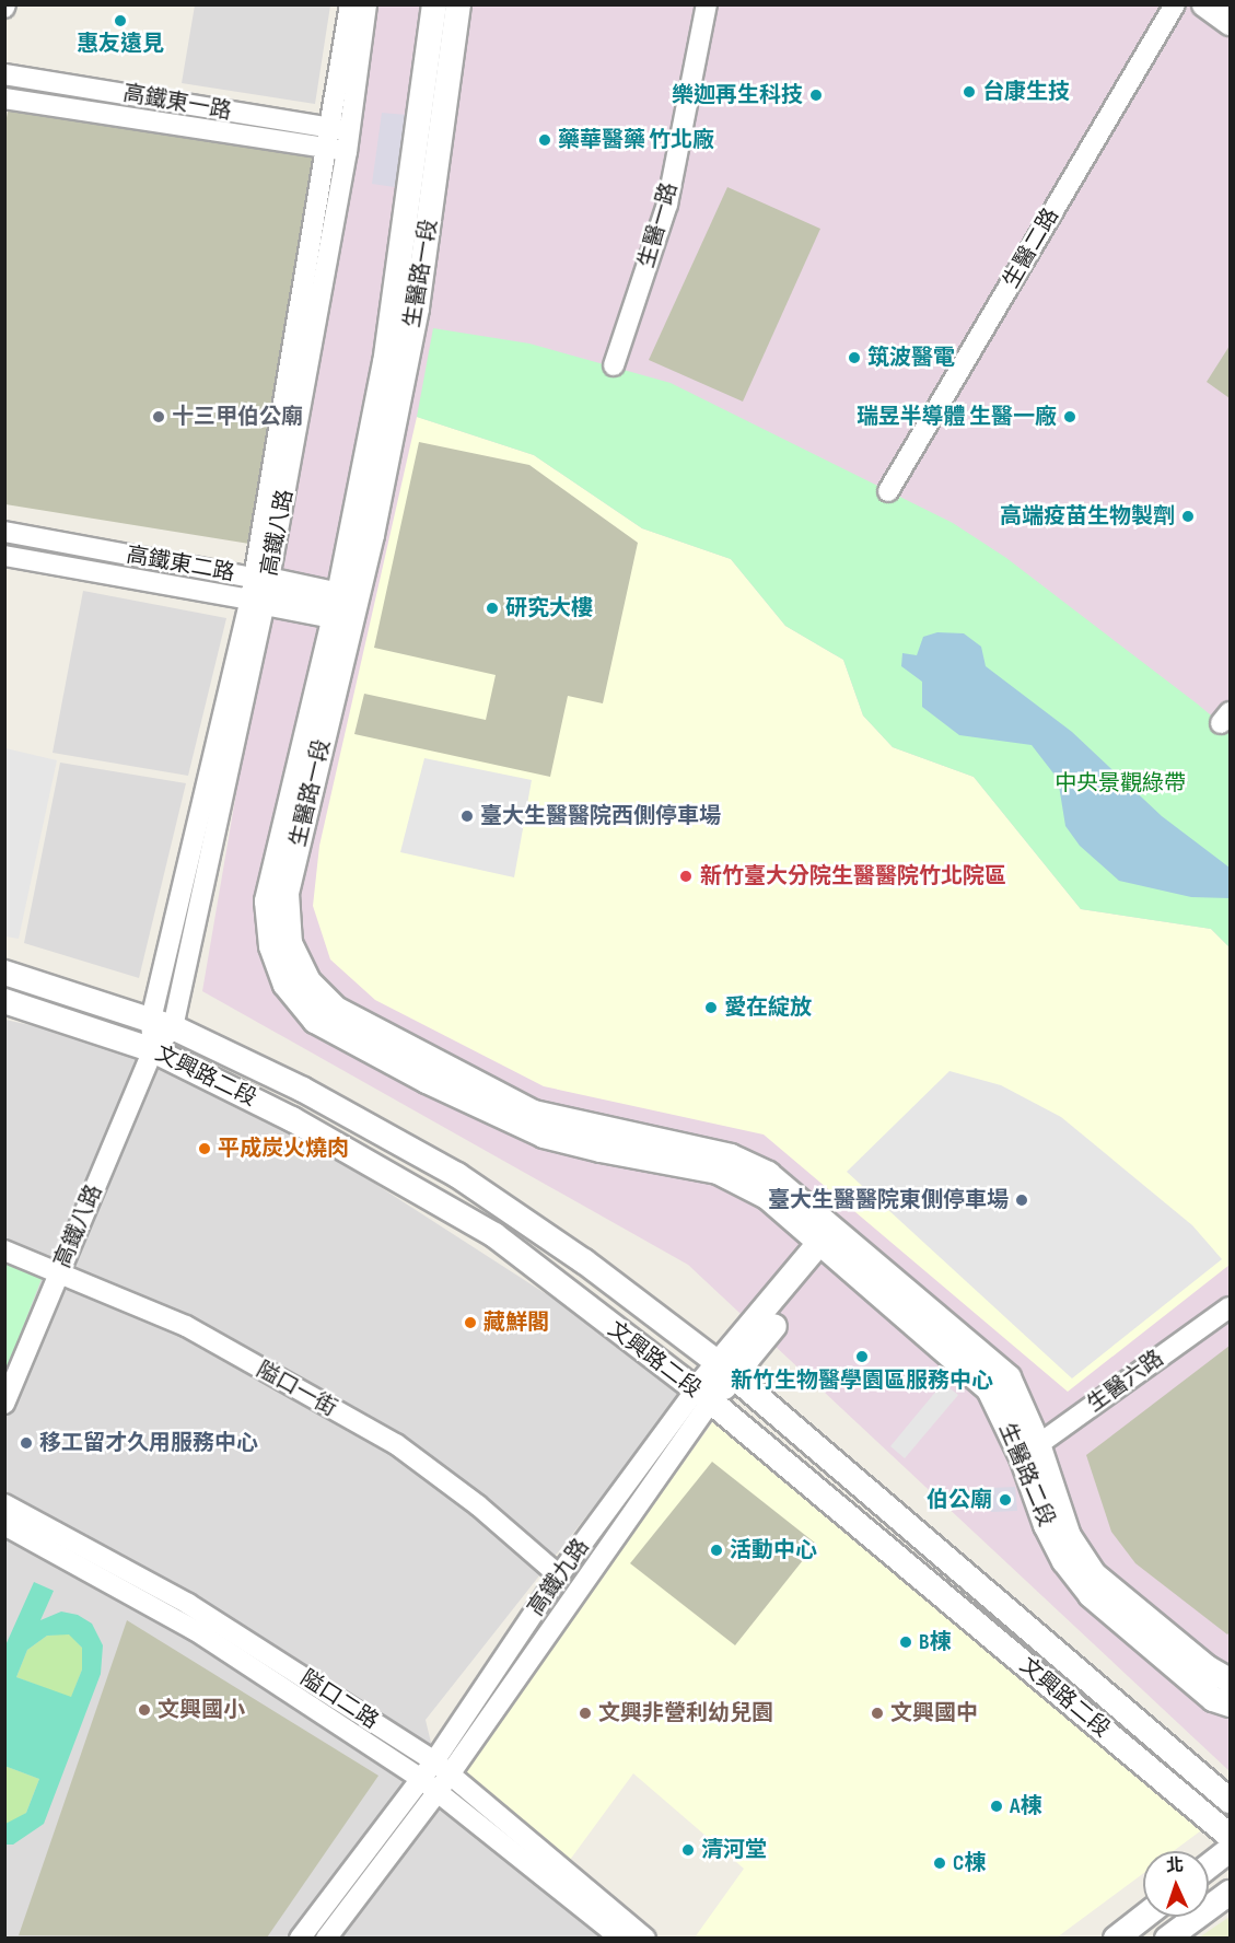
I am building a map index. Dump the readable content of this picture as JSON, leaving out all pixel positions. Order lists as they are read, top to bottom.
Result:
{
  "streets": {
    "street": [
      "高鐵東一路",
      "生醫一路",
      "生醫二路",
      "生醫路一段",
      "高鐵八路",
      "高鐵東二路",
      "文興路二段",
      "生醫六路",
      "隘口一街",
      "生醫路二段",
      "高鐵九路",
      "隘口二路"
    ]
  },
  "crossings": [
    ["高鐵東一路", "高鐵八路"],
    ["生醫路一段", "高鐵東二路"],
    ["生醫路一段", "生醫路二段"],
    ["生醫路一段", "高鐵九路"],
    ["高鐵八路", "高鐵東二路"],
    ["高鐵八路", "文興路二段"],
    ["高鐵八路", "隘口一街"],
    ["文興路二段", "高鐵九路"],
    ["生醫六路", "生醫路二段"],
    ["隘口一街", "高鐵九路"],
    ["生醫路二段", "高鐵九路"],
    ["高鐵九路", "隘口二路"]
  ],
  "parks": ["中央景觀綠帶"],
  "places": [
    "惠友遠見",
    "台康生技",
    "樂迦再生科技",
    "藥華醫藥 竹北廠",
    "筑波醫電",
    "十三甲伯公廟",
    "瑞昱半導體 生醫一廠",
    "高端疫苗生物製劑",
    "研究大樓",
    "臺大生醫醫院西側停車場",
    "新竹臺大分院生醫醫院竹北院區",
    "愛在綻放",
    "平成炭火燒肉",
    "臺大生醫醫院東側停車場",
    "藏鮮閣",
    "新竹生物醫學園區服務中心",
    "移工留才久用服務中心",
    "伯公廟",
    "活動中心",
    "B棟",
    "文興國小",
    "文興非營利幼兒園",
    "文興國中",
    "A棟",
    "清河堂",
    "C棟"
  ],
  "north": "top"
}
